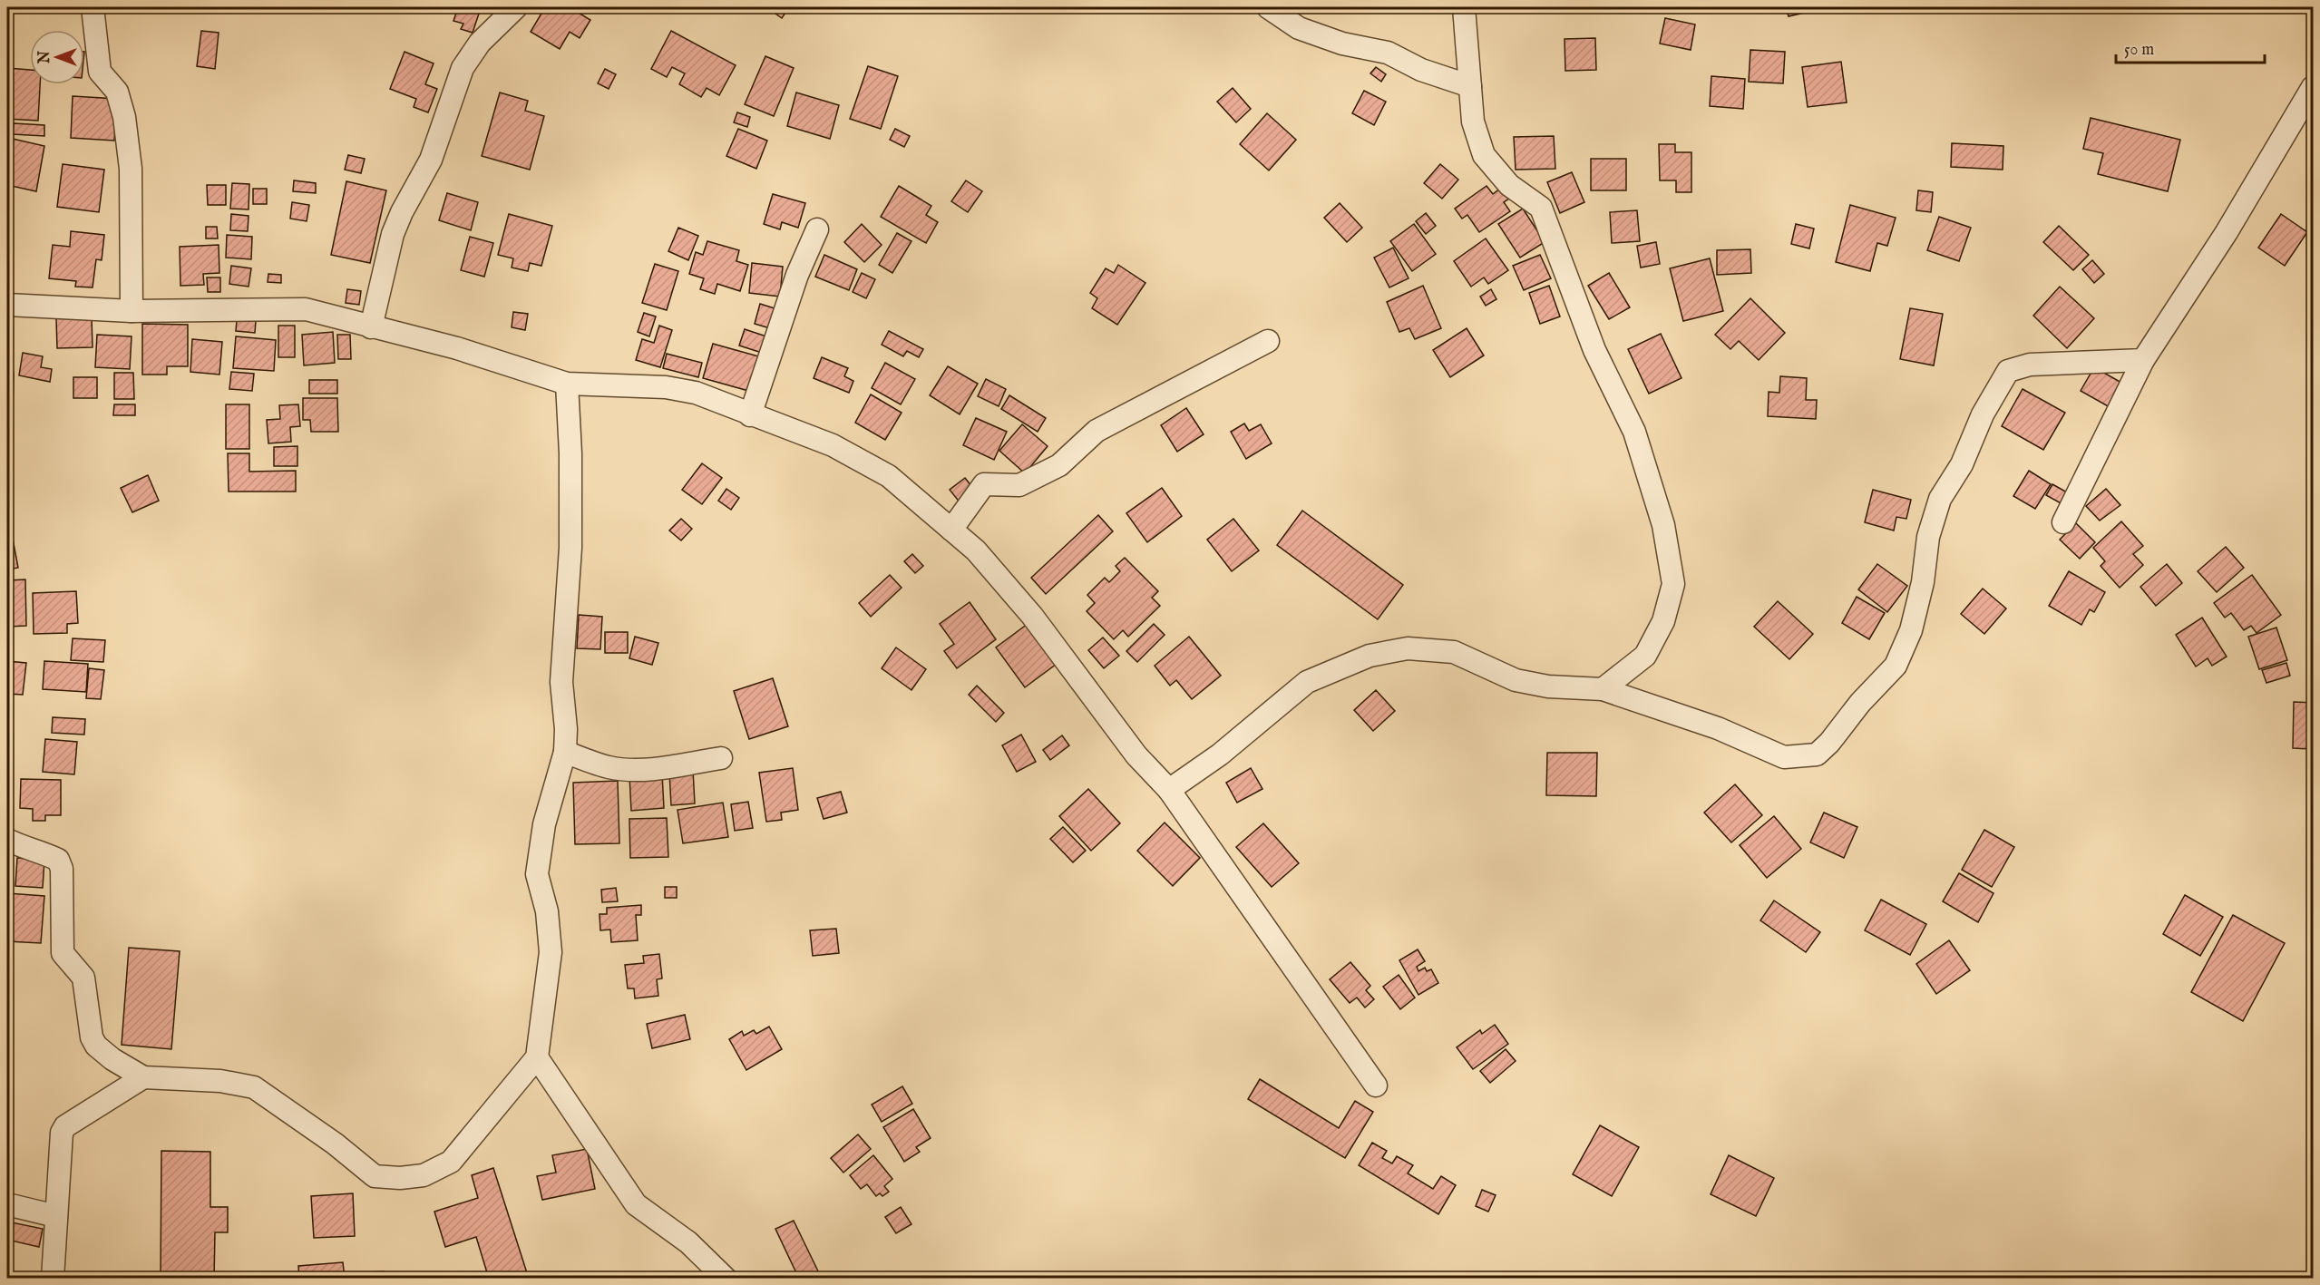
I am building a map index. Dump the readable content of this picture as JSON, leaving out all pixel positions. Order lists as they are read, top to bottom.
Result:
{
  "scale_bar": "50 m",
  "north": "left"
}
